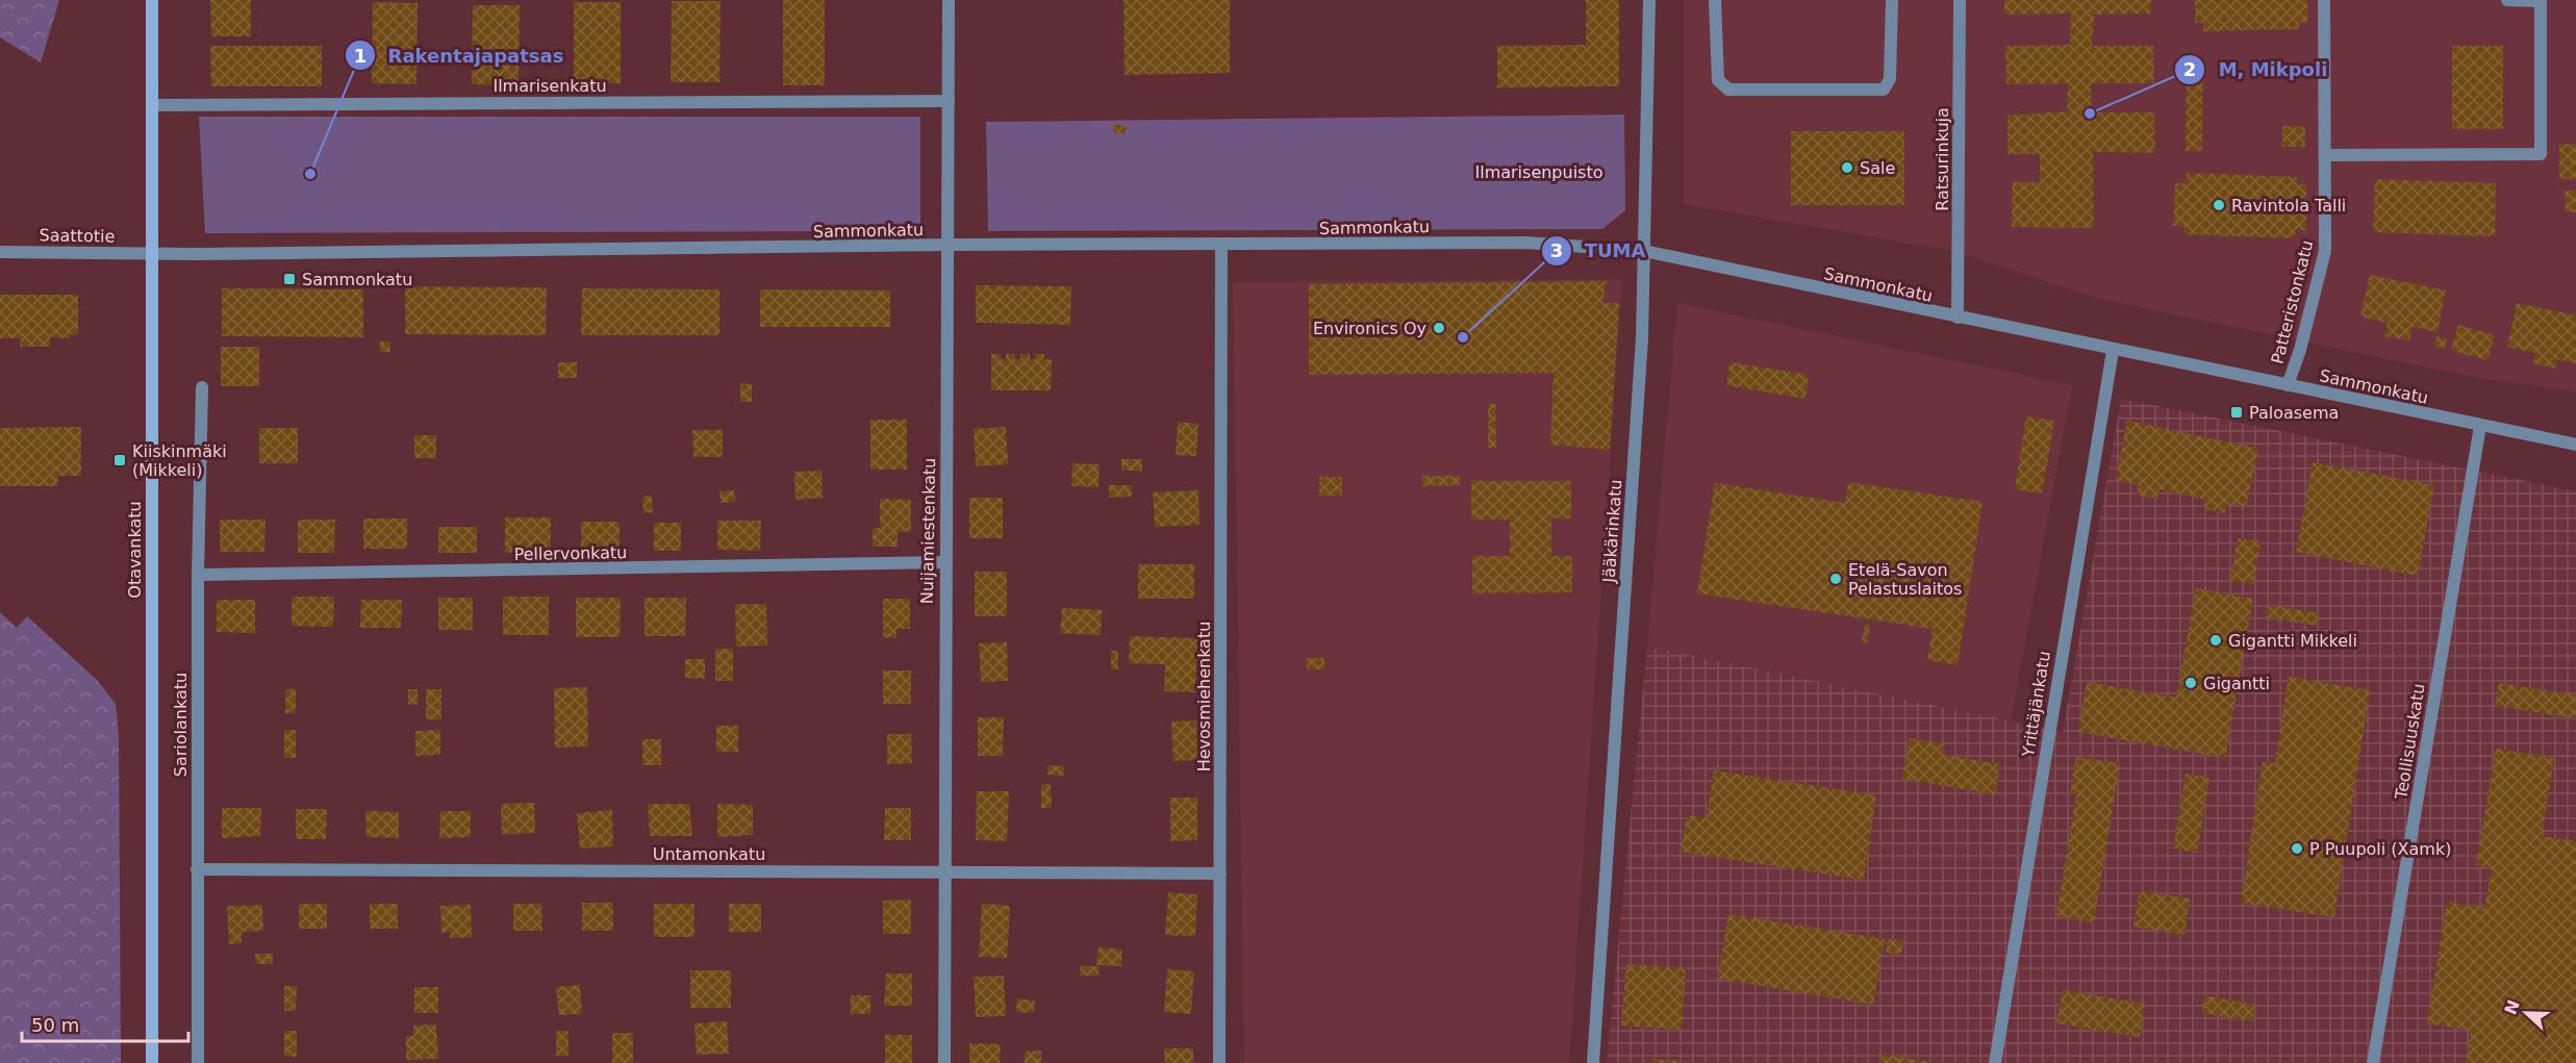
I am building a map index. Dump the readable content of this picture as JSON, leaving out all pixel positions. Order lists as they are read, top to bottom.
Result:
{
  "streets": {
    "main road": ["Otavankatu"],
    "street": [
      "Ilmarisenkatu",
      "Ratsurinkuja",
      "Sammonkatu",
      "Saattotie",
      "Patteristonkatu",
      "Nuijamiestenkatu",
      "Jääkärinkatu",
      "Pellervonkatu",
      "Hevosmiehenkatu",
      "Yrittäjänkatu",
      "Sariolankatu",
      "Teollisuuskatu",
      "Untamonkatu"
    ]
  },
  "crossings": [
    ["Ilmarisenkatu", "Nuijamiestenkatu"],
    ["Ilmarisenkatu", "Otavankatu"],
    ["Ratsurinkuja", "Sammonkatu"],
    ["Sammonkatu", "Saattotie"],
    ["Sammonkatu", "Patteristonkatu"],
    ["Sammonkatu", "Nuijamiestenkatu"],
    ["Sammonkatu", "Jääkärinkatu"],
    ["Sammonkatu", "Otavankatu"],
    ["Sammonkatu", "Hevosmiehenkatu"],
    ["Sammonkatu", "Yrittäjänkatu"],
    ["Sammonkatu", "Teollisuuskatu"],
    ["Saattotie", "Otavankatu"],
    ["Nuijamiestenkatu", "Pellervonkatu"],
    ["Nuijamiestenkatu", "Untamonkatu"],
    ["Pellervonkatu", "Sariolankatu"],
    ["Hevosmiehenkatu", "Untamonkatu"],
    ["Sariolankatu", "Untamonkatu"]
  ],
  "parks": ["Ilmarisenpuisto"],
  "places": {
    "other": [
      "M, Mikpoli",
      "Sale",
      "Rakentajapatsas",
      "Ravintola Talli",
      "Environics Oy",
      "TUMA",
      "Etelä-Savon Pelastuslaitos",
      "Gigantti Mikkeli",
      "Gigantti",
      "P Puupoli (Xamk)"
    ],
    "transit": ["Sammonkatu", "Paloasema", "Kiiskinmäki (Mikkeli)"]
  },
  "scale_bar": "50 m",
  "north": "left"
}
